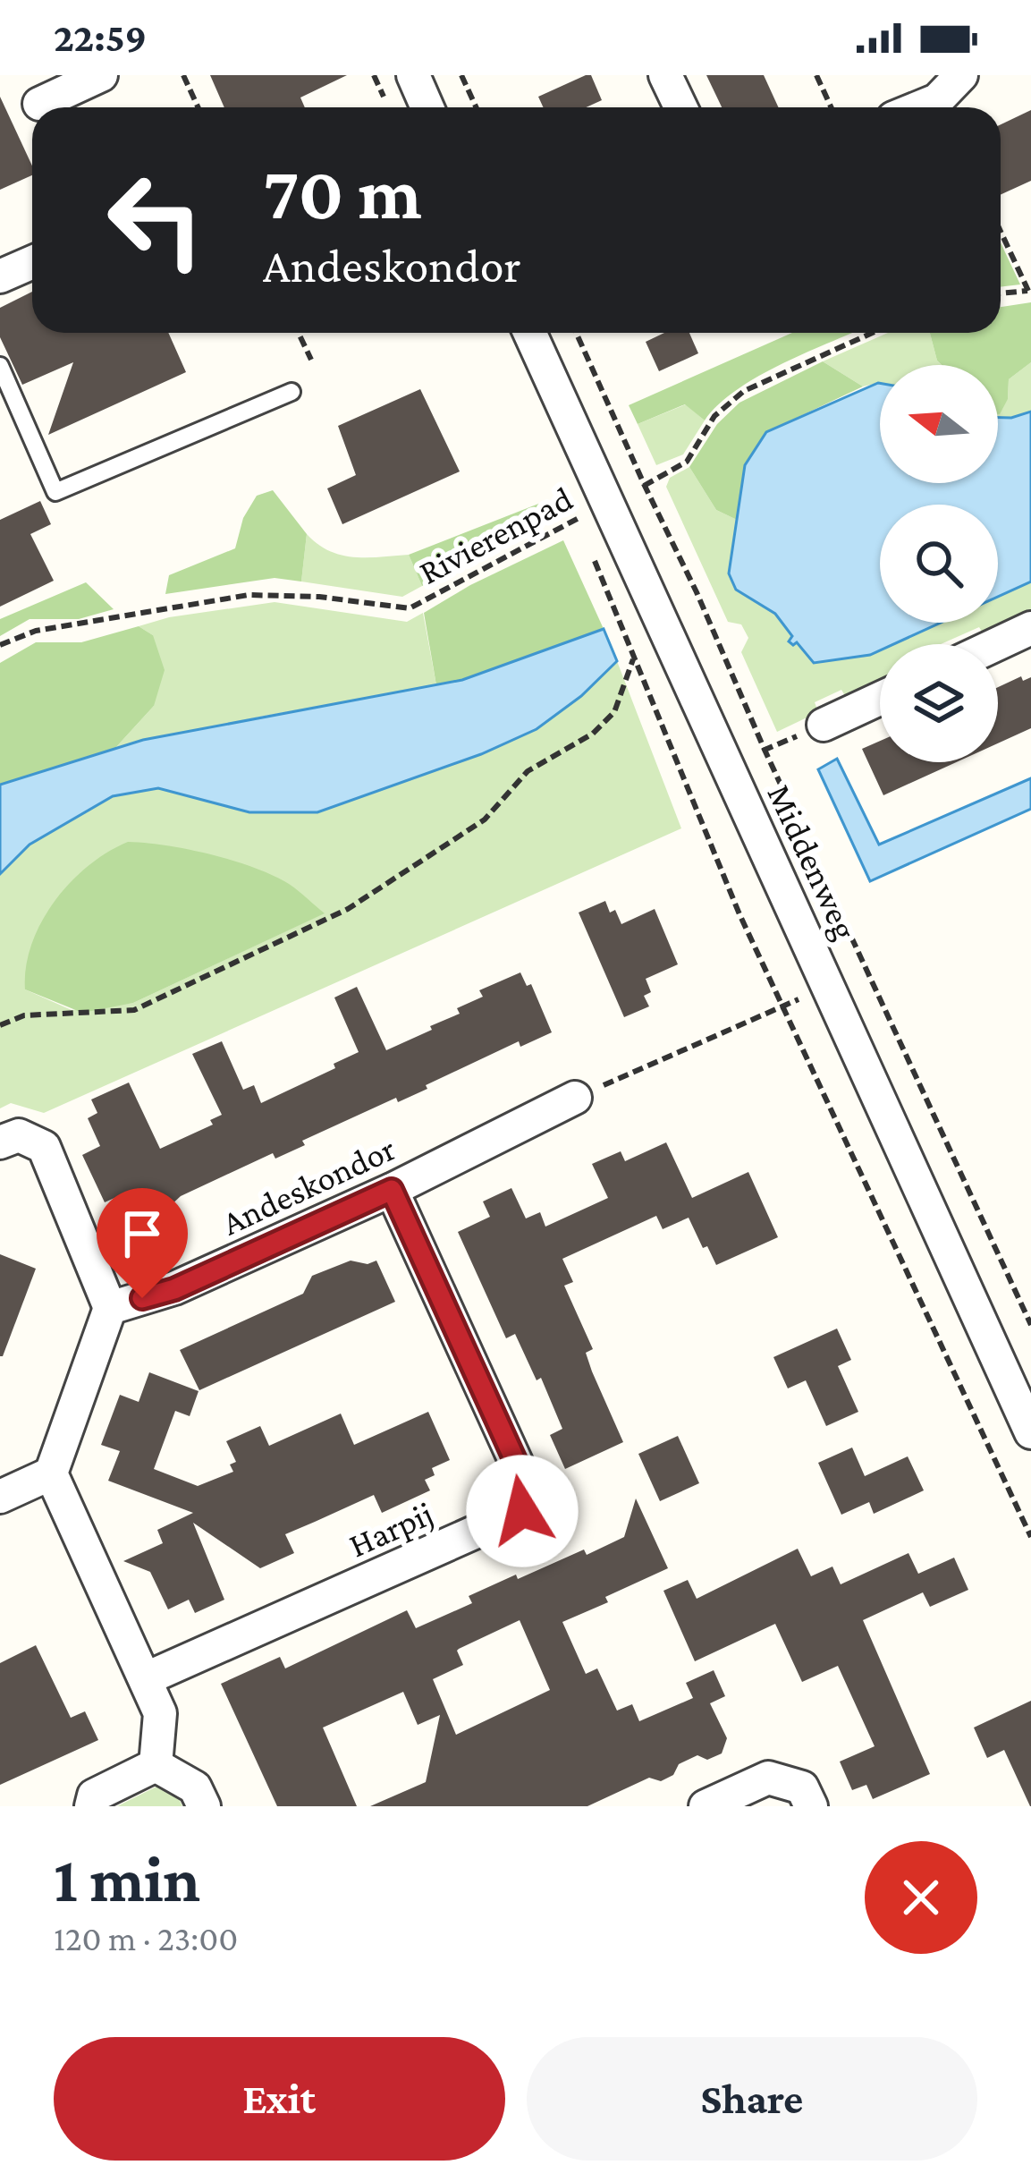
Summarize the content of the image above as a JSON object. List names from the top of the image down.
{
  "streets": {
    "street": ["Middenweg", "Andeskondor", "Harpij"],
    "path": ["Rivierenpad"]
  },
  "crossings": [
    ["Rivierenpad", "Middenweg"],
    ["Andeskondor", "Harpij"]
  ],
  "north": "left",
  "page": {
    "status": "22:59",
    "turn": ["70 m", "Andeskondor"],
    "heading": ["1 min", "120 m · 23:00"],
    "buttons": ["Exit", "Share"]
  }
}
